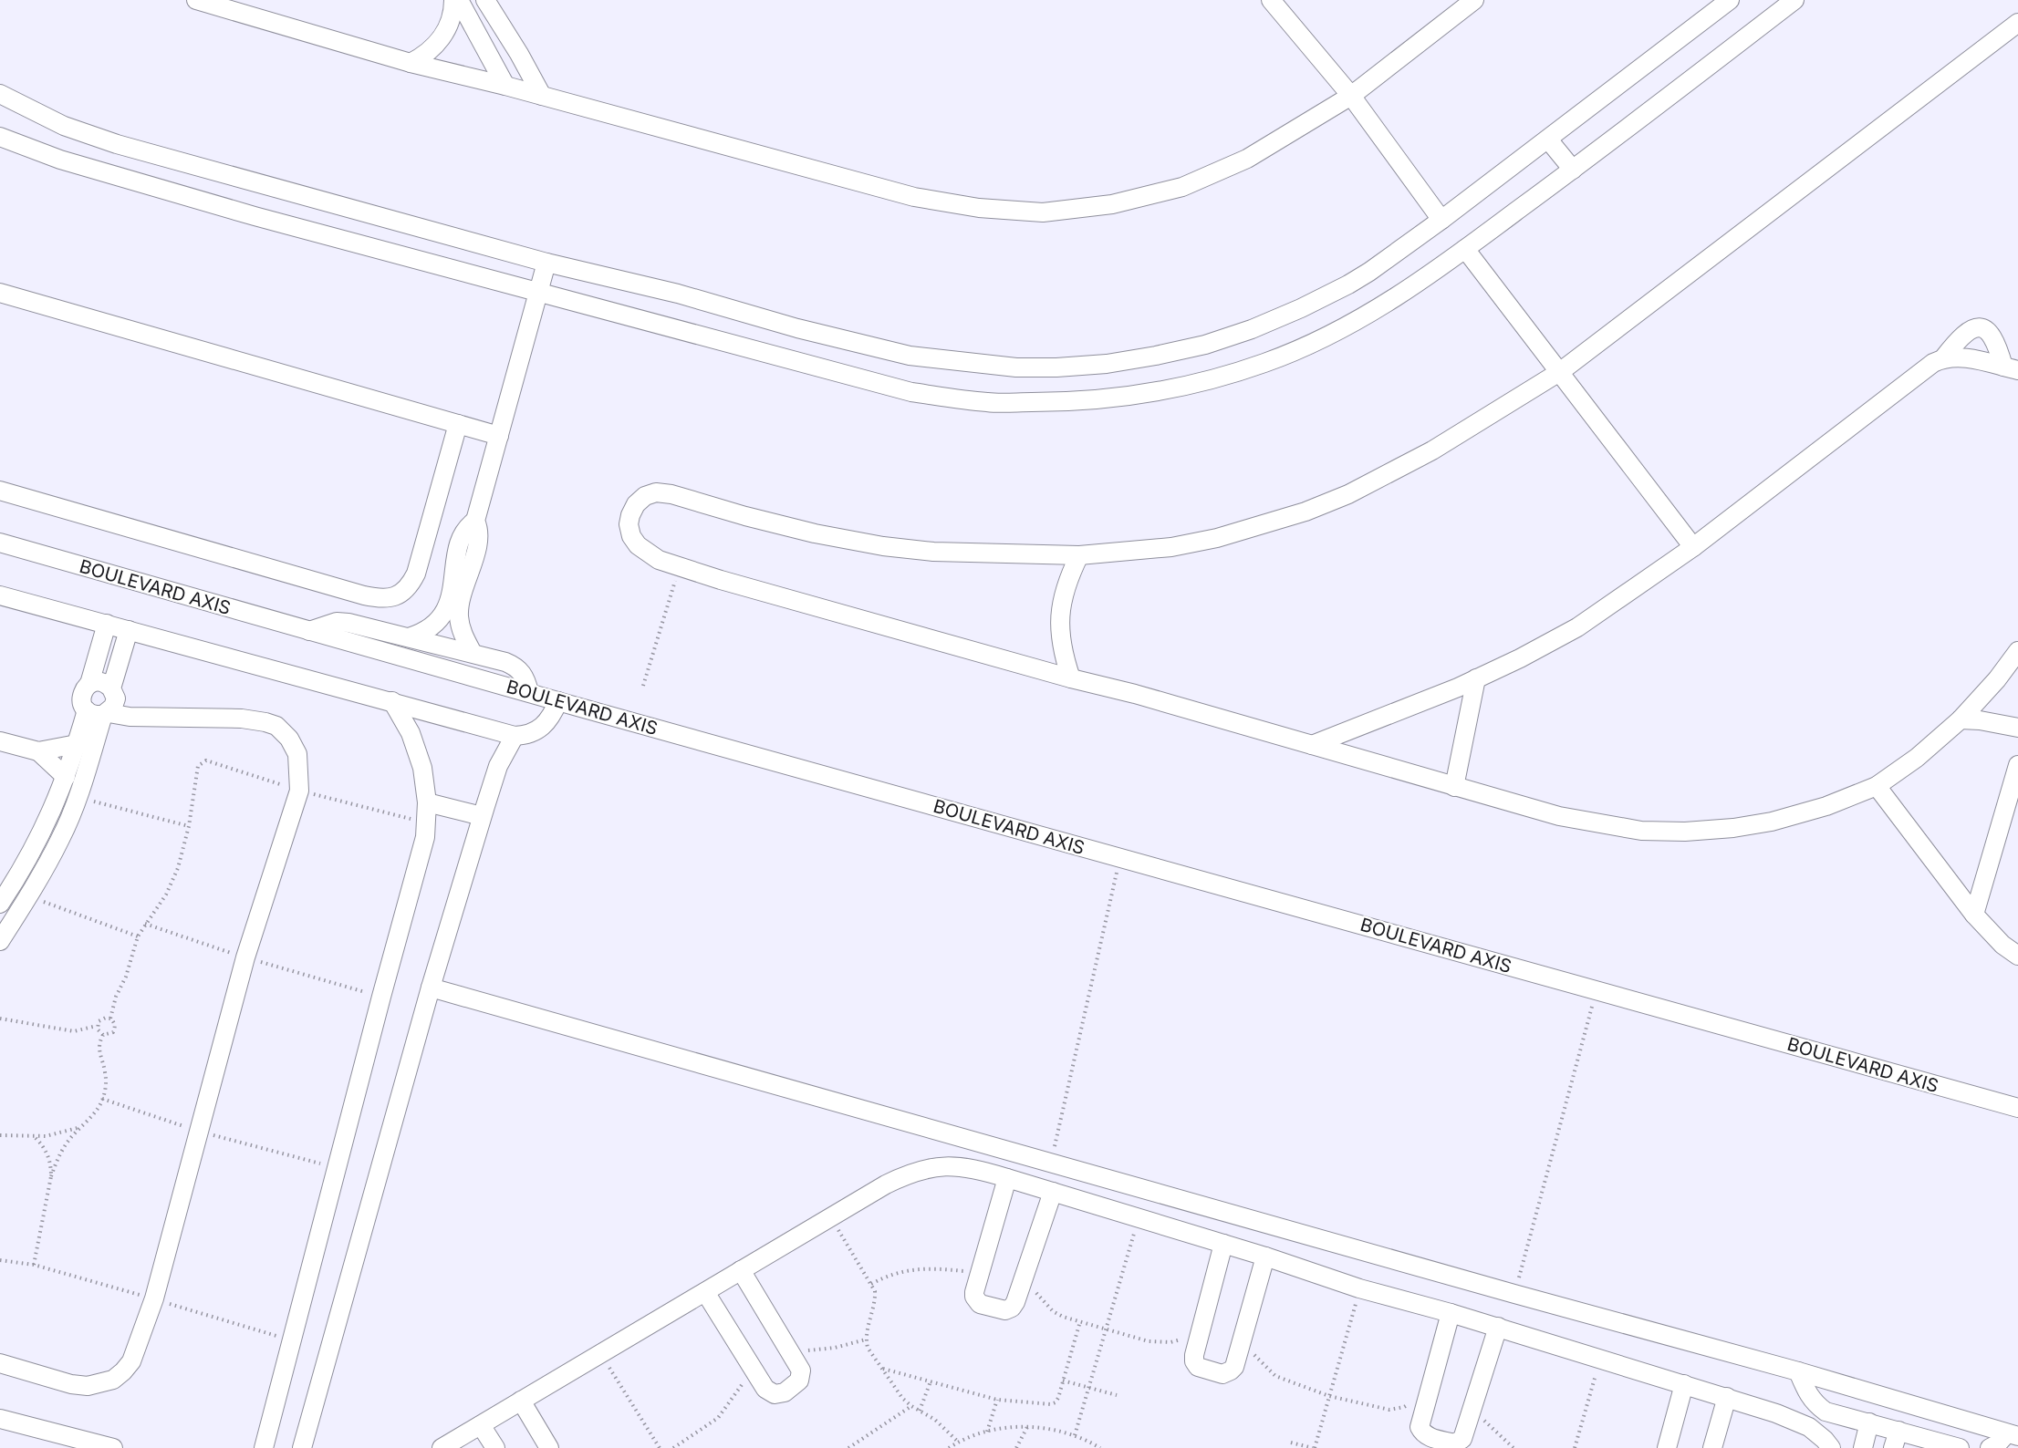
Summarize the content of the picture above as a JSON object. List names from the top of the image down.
{
  "streets": {
    "street": ["BOULEVARD AXIS"]
  }
}
